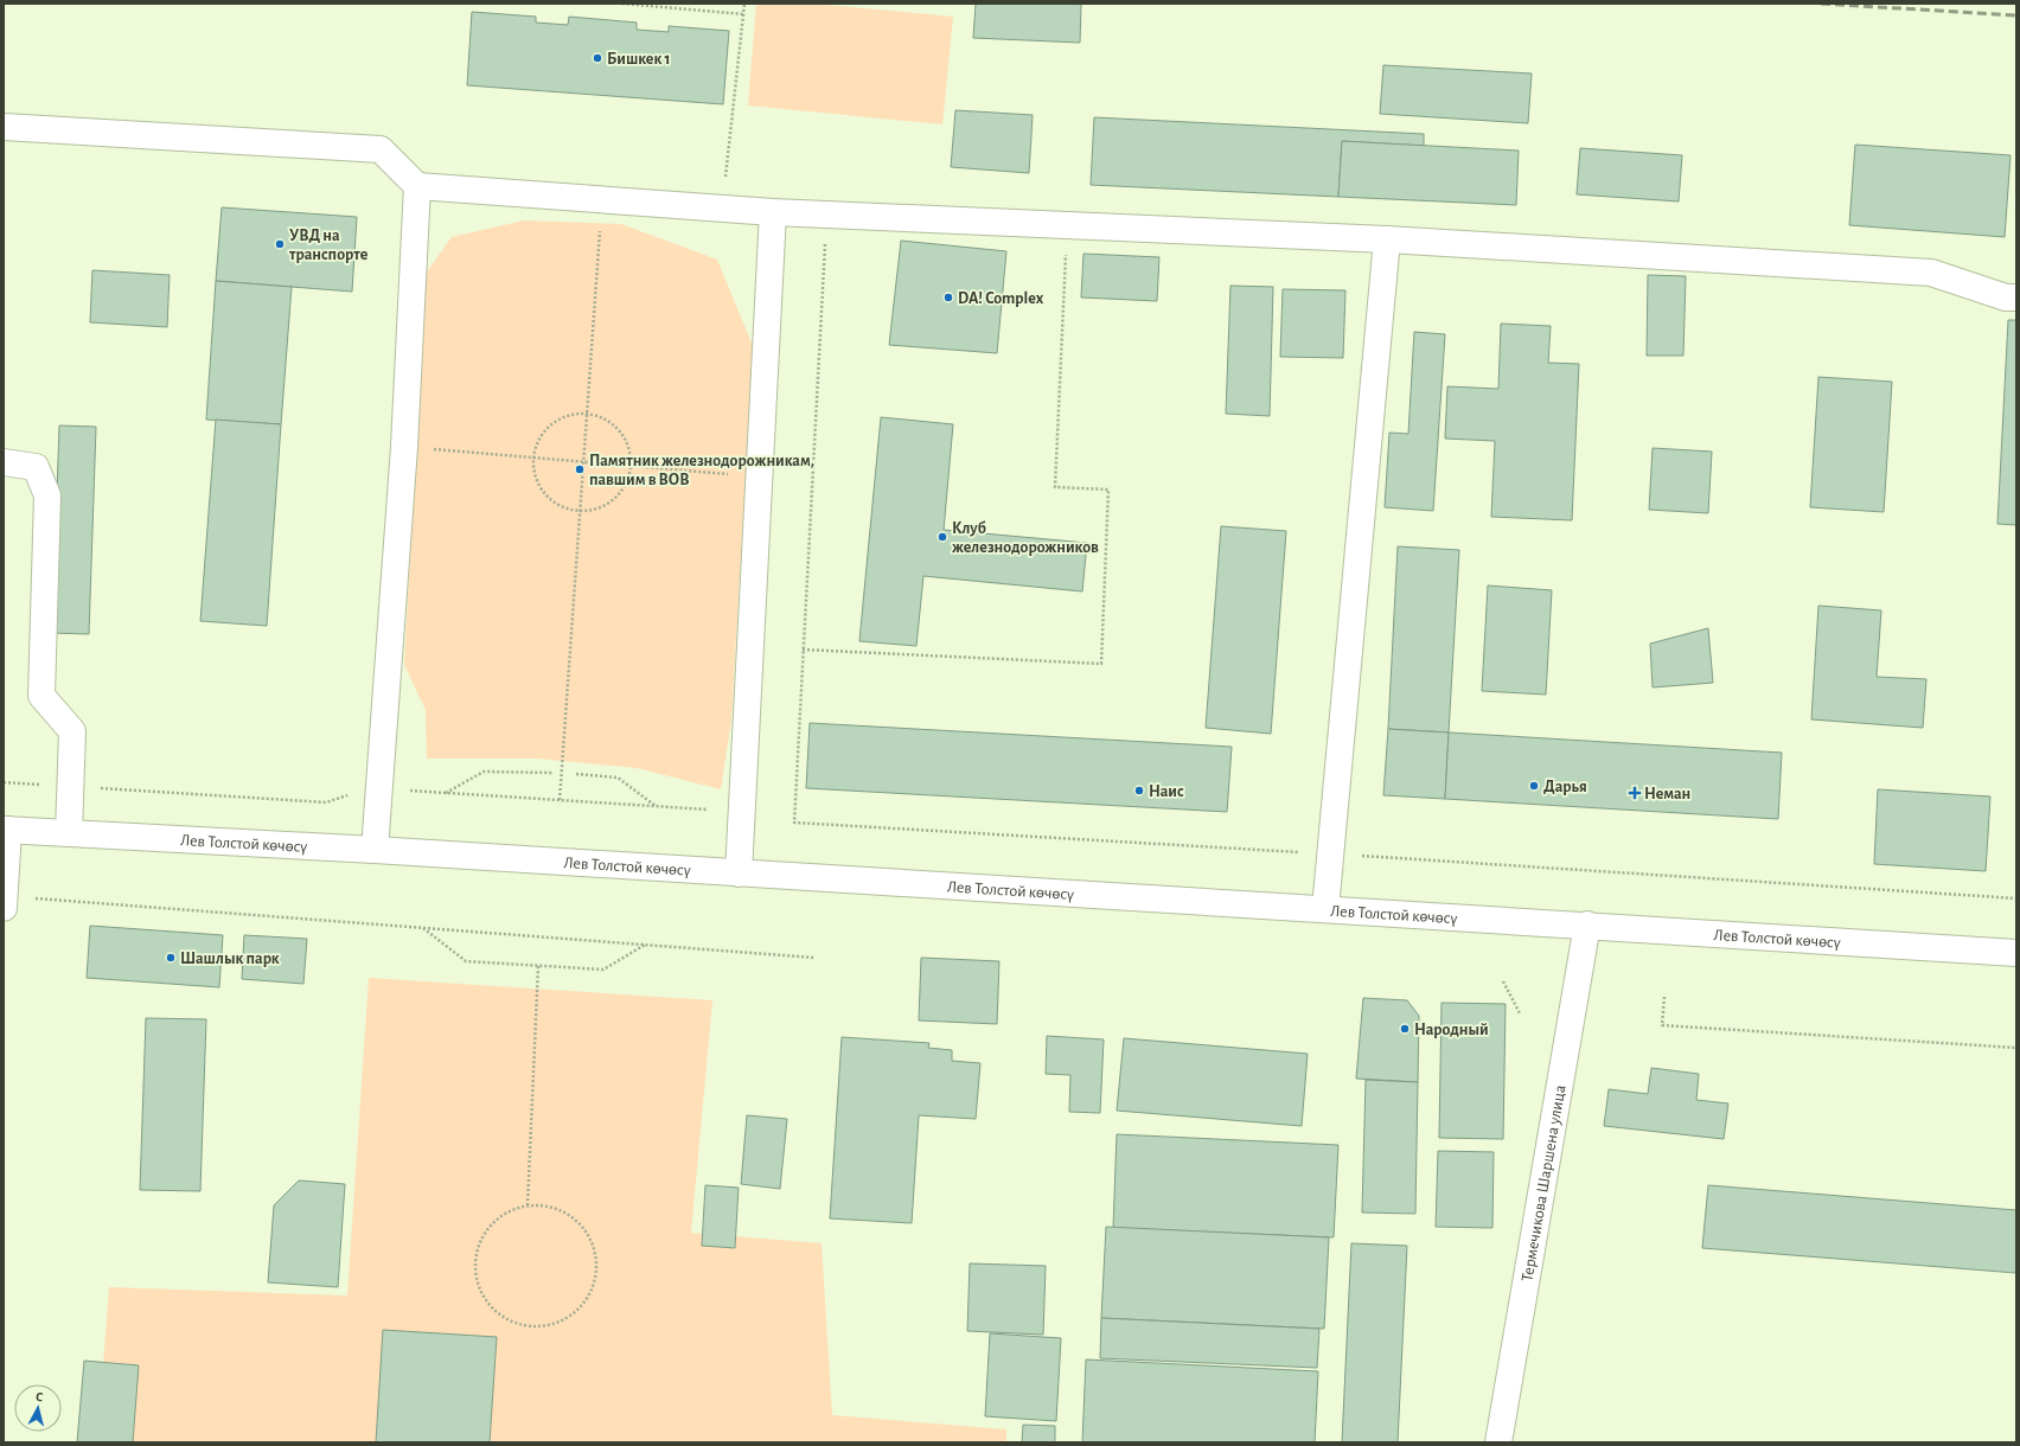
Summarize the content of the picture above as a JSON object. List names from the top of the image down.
{
  "streets": {
    "street": ["Лев Толстой көчөсү", "Термечикова Шаршена улица"]
  },
  "crossings": [
    ["Лев Толстой көчөсү", "Термечикова Шаршена улица"]
  ],
  "places": {
    "other": [
      "Бишкек 1",
      "УВД на транспорте",
      "DA! Complex",
      "Памятник железнодорожникам, павшим в ВОВ",
      "Клуб железнодорожников",
      "Дарья",
      "Наис",
      "Шашлык парк",
      "Народный"
    ],
    "health": ["Неман"]
  },
  "north": "top"
}
